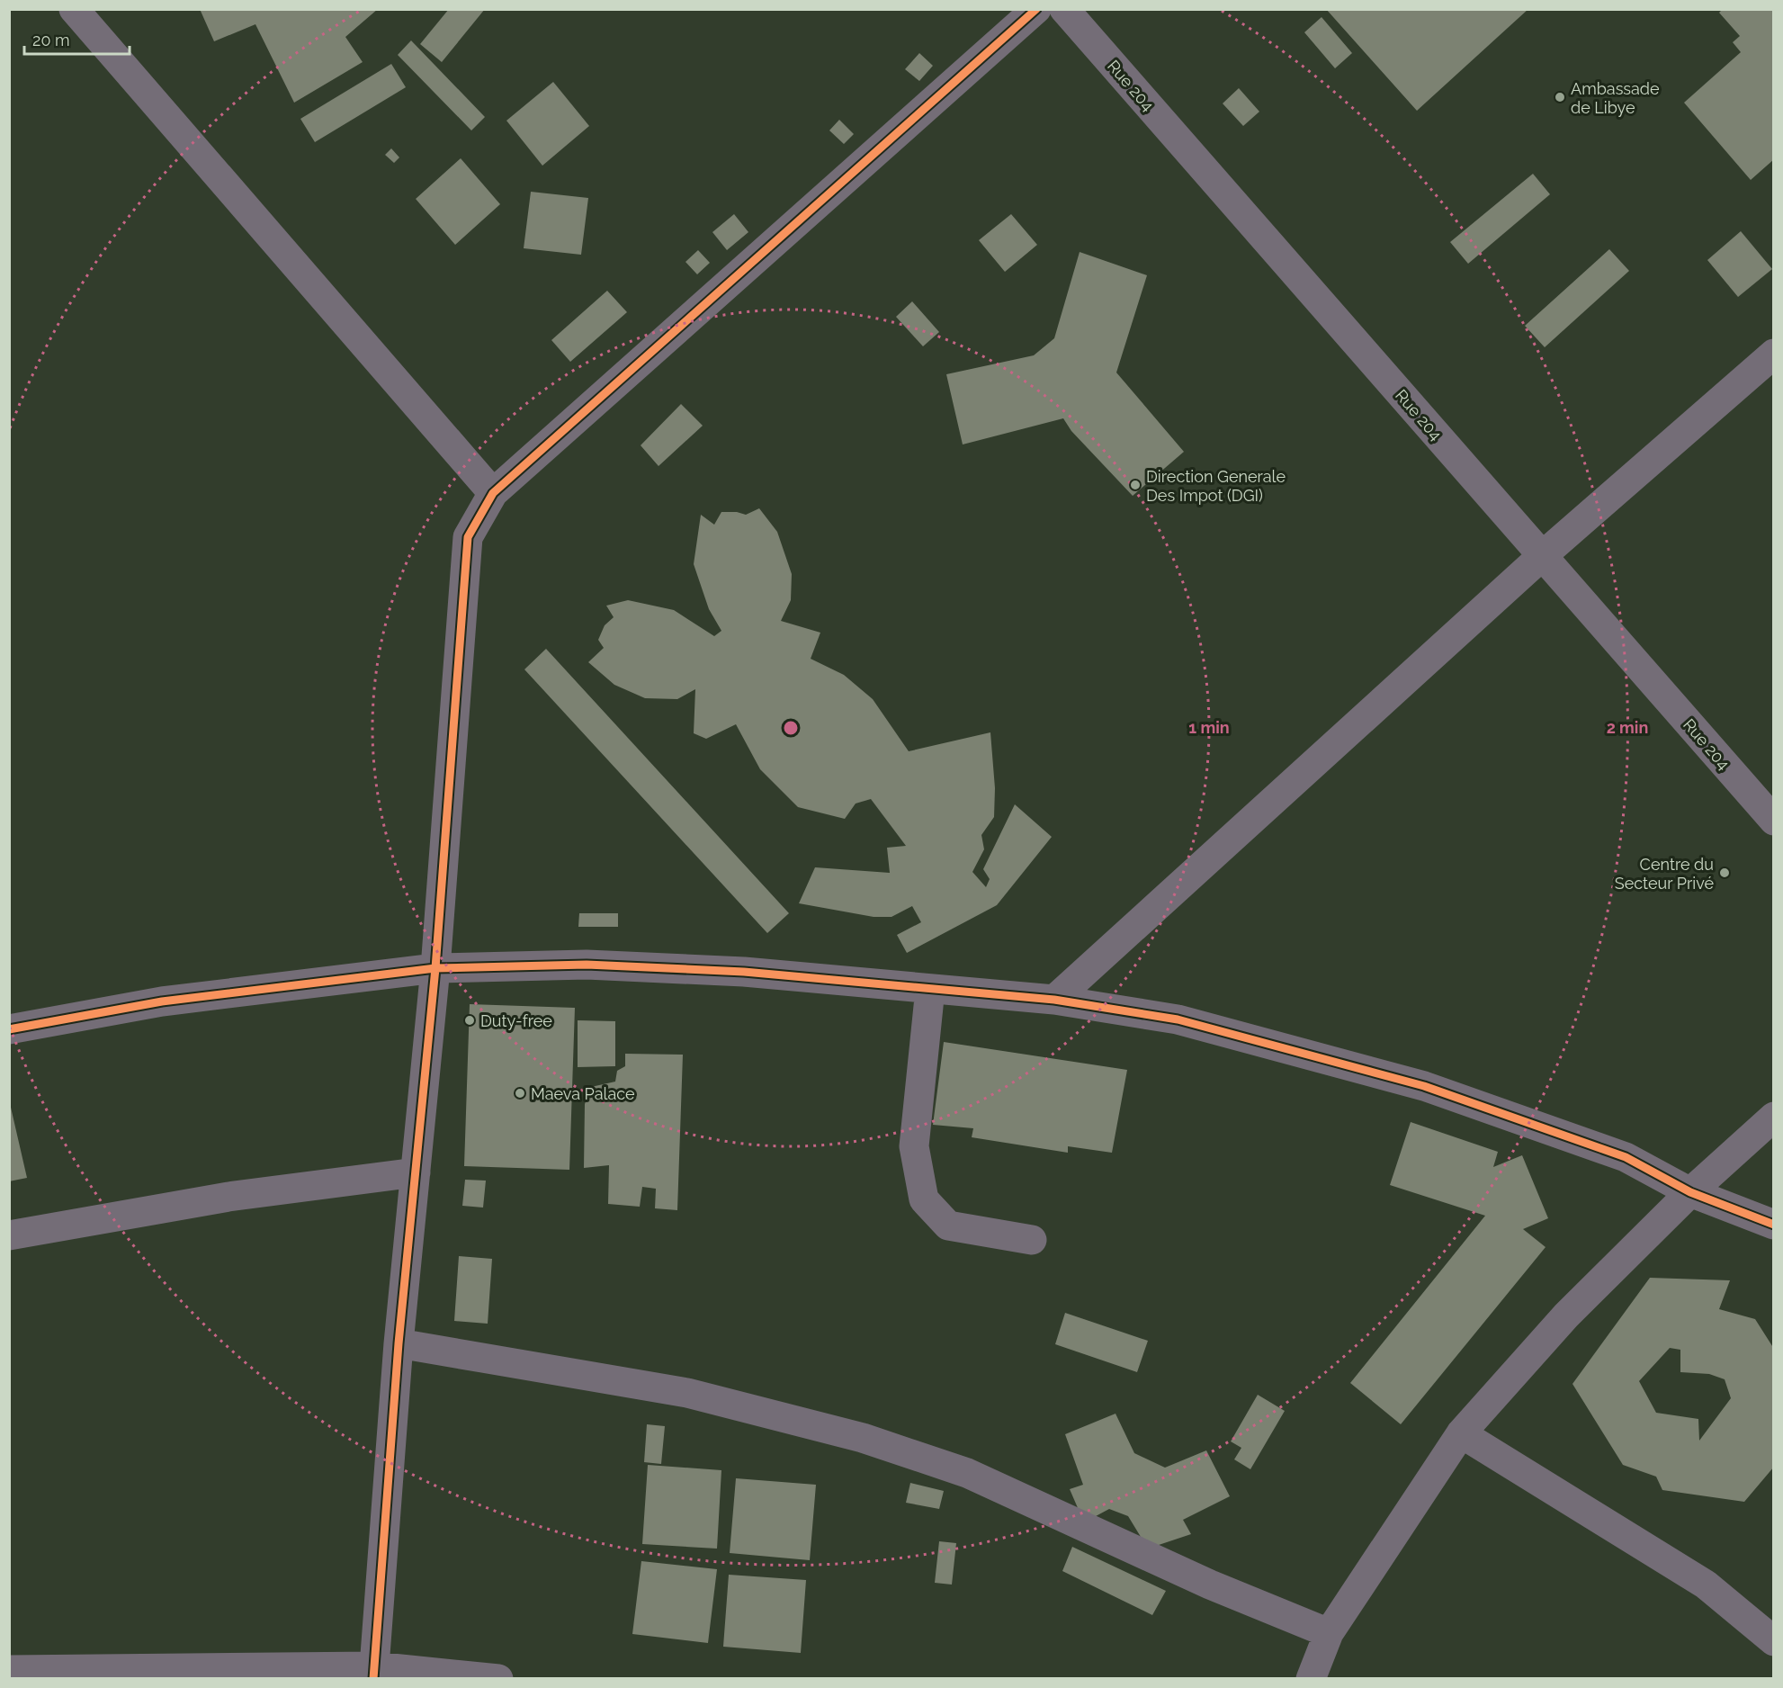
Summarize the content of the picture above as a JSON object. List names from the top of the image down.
{
  "streets": {
    "street": ["Rue 204"]
  },
  "places": [
    "Ambassade de Libye",
    "Direction Generale Des Impot (DGI)",
    "Centre du Secteur Privé",
    "Duty-free",
    "Maeva Palace"
  ],
  "scale_bar": "20 m",
  "rings": ["1 min", "2 min"]
}
